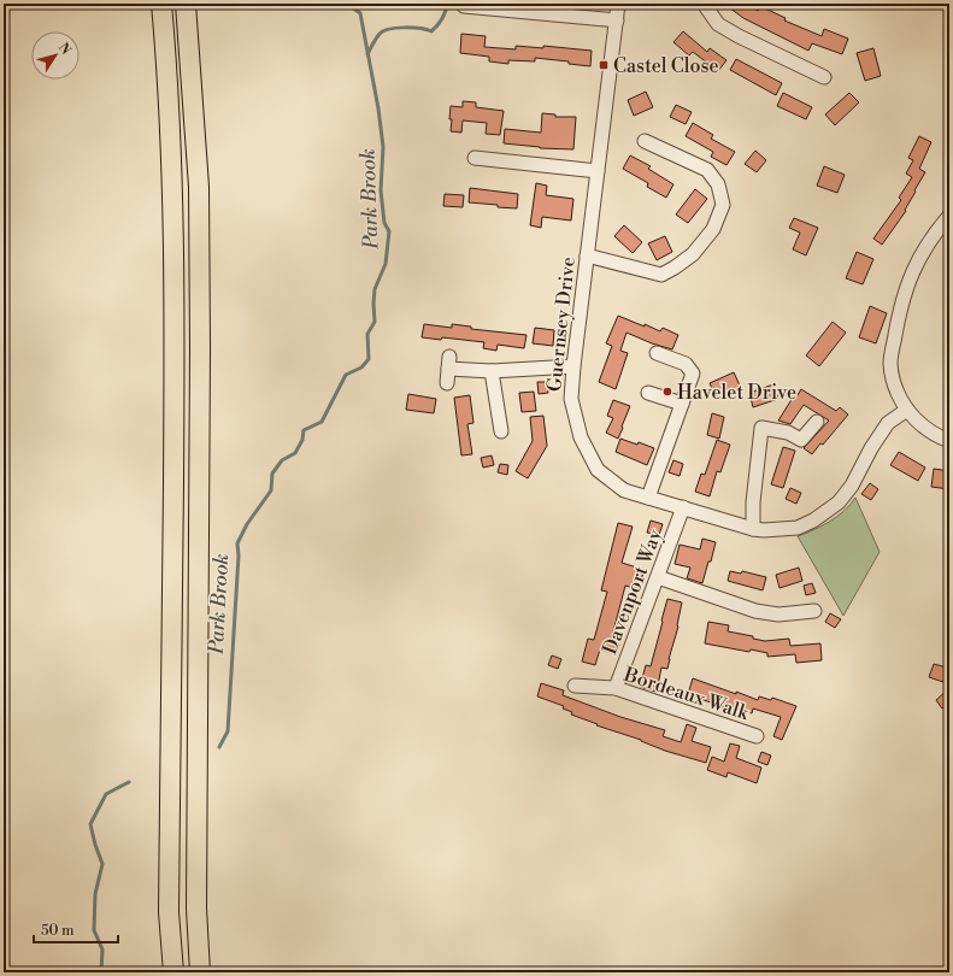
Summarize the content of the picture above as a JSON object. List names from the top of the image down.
{
  "streets": {
    "street": ["Guernsey Drive", "Davenport Way", "Bordeaux Walk"]
  },
  "crossings": [
    ["Guernsey Drive", "Davenport Way"],
    ["Davenport Way", "Bordeaux Walk"]
  ],
  "water": ["Park Brook"],
  "places": {
    "transit": ["Castel Close"],
    "other": ["Havelet Drive"]
  },
  "scale_bar": "50 m",
  "north": "top right"
}
